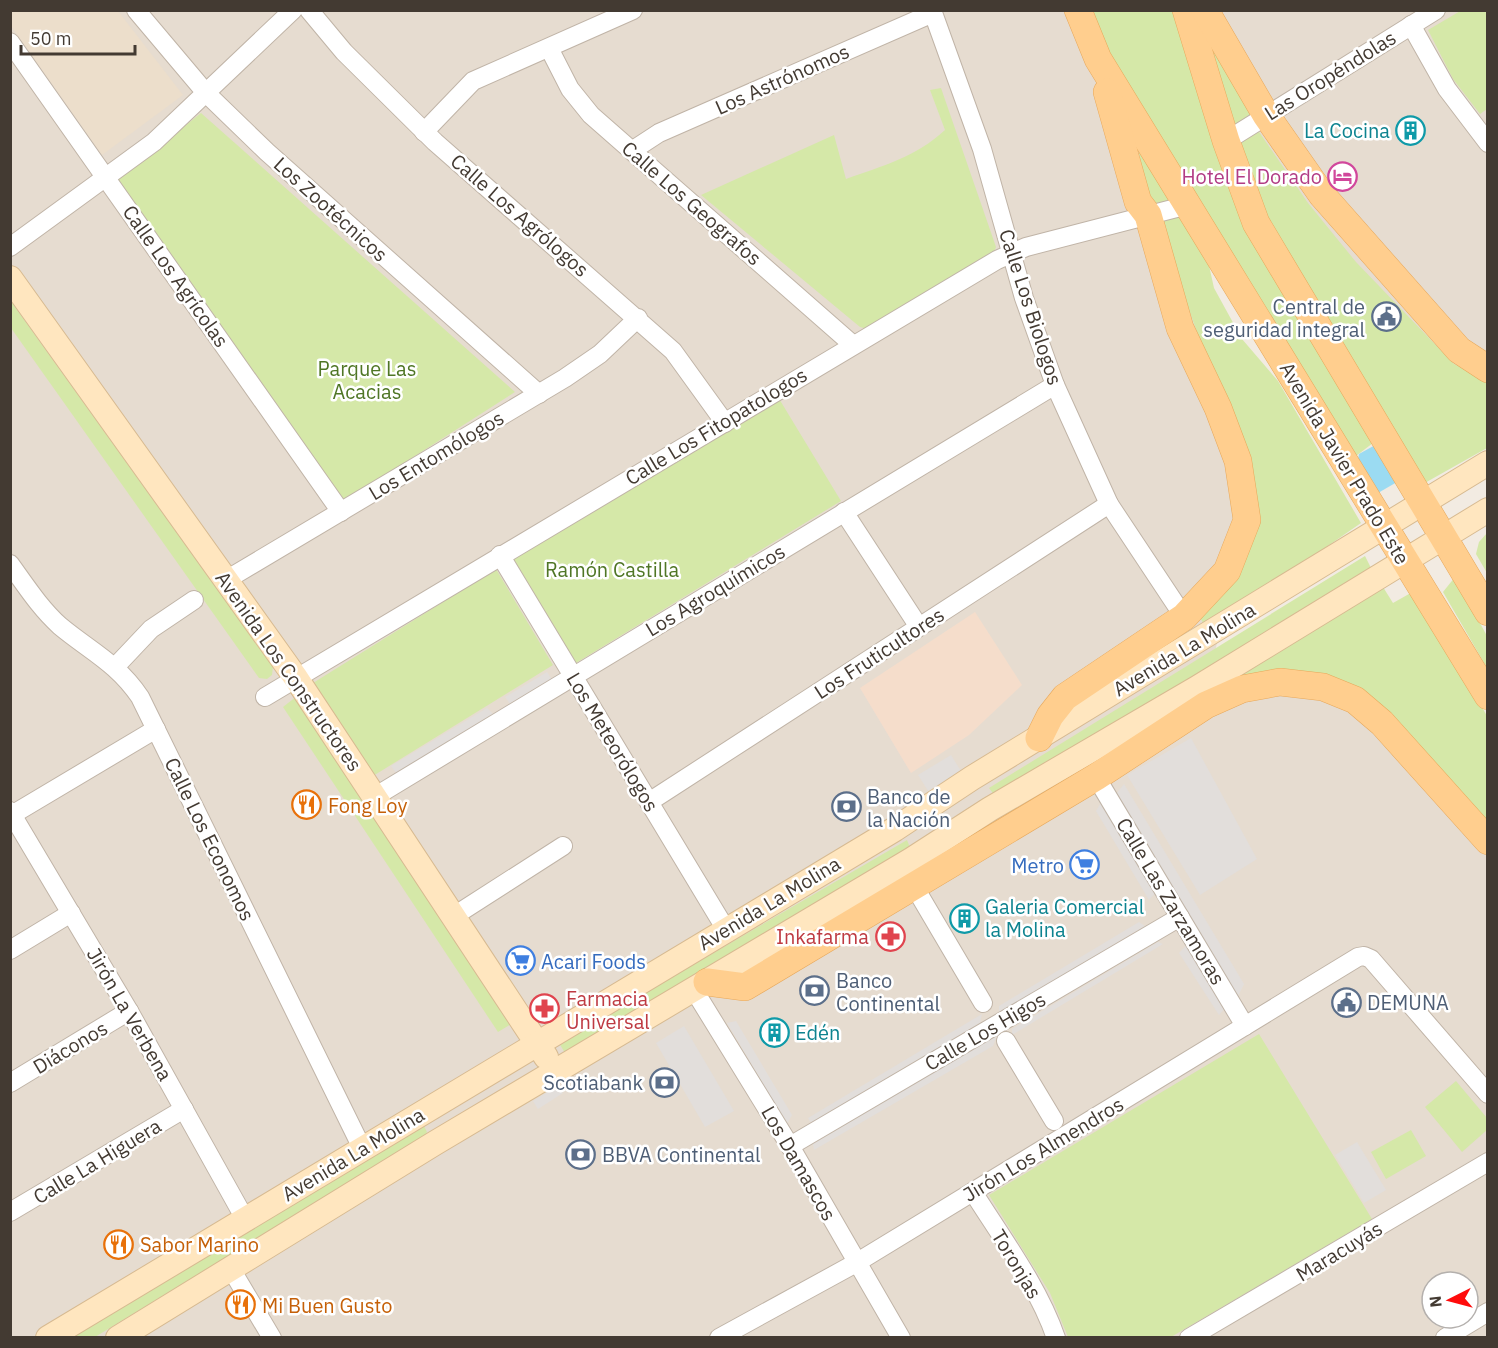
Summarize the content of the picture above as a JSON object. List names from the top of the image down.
{
  "streets": {
    "main road": ["Avenida Javier Prado Este", "Avenida La Molina", "Avenida Los Constructores"],
    "street": [
      "Las Oropéndolas",
      "Los Astrónomos",
      "Calle Los Geografos",
      "Los Zootécnicos",
      "Calle Los Agrólogos",
      "Calle Los Agrícolas",
      "Calle Los Biologos",
      "Calle Los Fitopatologos",
      "Los Entomólogos",
      "Los Agroquímicos",
      "Los Fruticultores",
      "Los Meteorólogos",
      "Calle Los Economos",
      "Calle Las Zarzamoras",
      "Jirón La Verbena",
      "Calle Los Higos",
      "Diáconos",
      "Jirón Los Almendros",
      "Calle La Higuera",
      "Los Damascos",
      "Maracuyás",
      "Toronjas"
    ]
  },
  "crossings": [
    ["Los Astrónomos", "Calle Los Geografos"],
    ["Los Astrónomos", "Calle Los Biologos"],
    ["Calle Los Geografos", "Calle Los Fitopatologos"],
    ["Los Zootécnicos", "Los Entomólogos"],
    ["Calle Los Agrólogos", "Calle Los Fitopatologos"],
    ["Calle Los Agrólogos", "Los Entomólogos"],
    ["Calle Los Agrícolas", "Los Entomólogos"],
    ["Calle Los Biologos", "Calle Los Fitopatologos"],
    ["Calle Los Biologos", "Los Agroquímicos"],
    ["Calle Los Biologos", "Los Fruticultores"],
    ["Calle Los Fitopatologos", "Avenida Javier Prado Este"],
    ["Calle Los Fitopatologos", "Avenida Los Constructores"],
    ["Calle Los Fitopatologos", "Los Meteorólogos"],
    ["Los Entomólogos", "Avenida Los Constructores"],
    ["Avenida Javier Prado Este", "Avenida La Molina"],
    ["Los Agroquímicos", "Avenida Los Constructores"],
    ["Los Agroquímicos", "Los Meteorólogos"],
    ["Avenida La Molina", "Avenida Los Constructores"],
    ["Avenida La Molina", "Los Meteorólogos"],
    ["Avenida La Molina", "Calle Los Economos"],
    ["Avenida La Molina", "Jirón La Verbena"],
    ["Avenida La Molina", "Los Damascos"],
    ["Los Fruticultores", "Los Meteorólogos"],
    ["Calle Las Zarzamoras", "Calle Los Higos"],
    ["Calle Las Zarzamoras", "Jirón Los Almendros"],
    ["Jirón La Verbena", "Diáconos"],
    ["Jirón La Verbena", "Calle La Higuera"],
    ["Calle Los Higos", "Los Damascos"],
    ["Jirón Los Almendros", "Los Damascos"],
    ["Jirón Los Almendros", "Toronjas"]
  ],
  "parks": ["Parque Las Acacias", "Ramón Castilla"],
  "places": {
    "building": ["La Cocina", "Galeria Comercial la Molina", "Edén"],
    "hotel": ["Hotel El Dorado"],
    "public building": ["Central de seguridad integral", "DEMUNA"],
    "restaurant": ["Fong Loy", "Sabor Marino", "Mi Buen Gusto"],
    "bank": [
      "Banco de la Nación",
      "Banco Continental",
      "Scotiabank",
      "BBVA Continental"
    ],
    "supermarket": ["Metro", "Acari Foods"],
    "pharmacy": ["Inkafarma", "Farmacia Universal"]
  },
  "scale_bar": "50 m",
  "north": "left"
}
